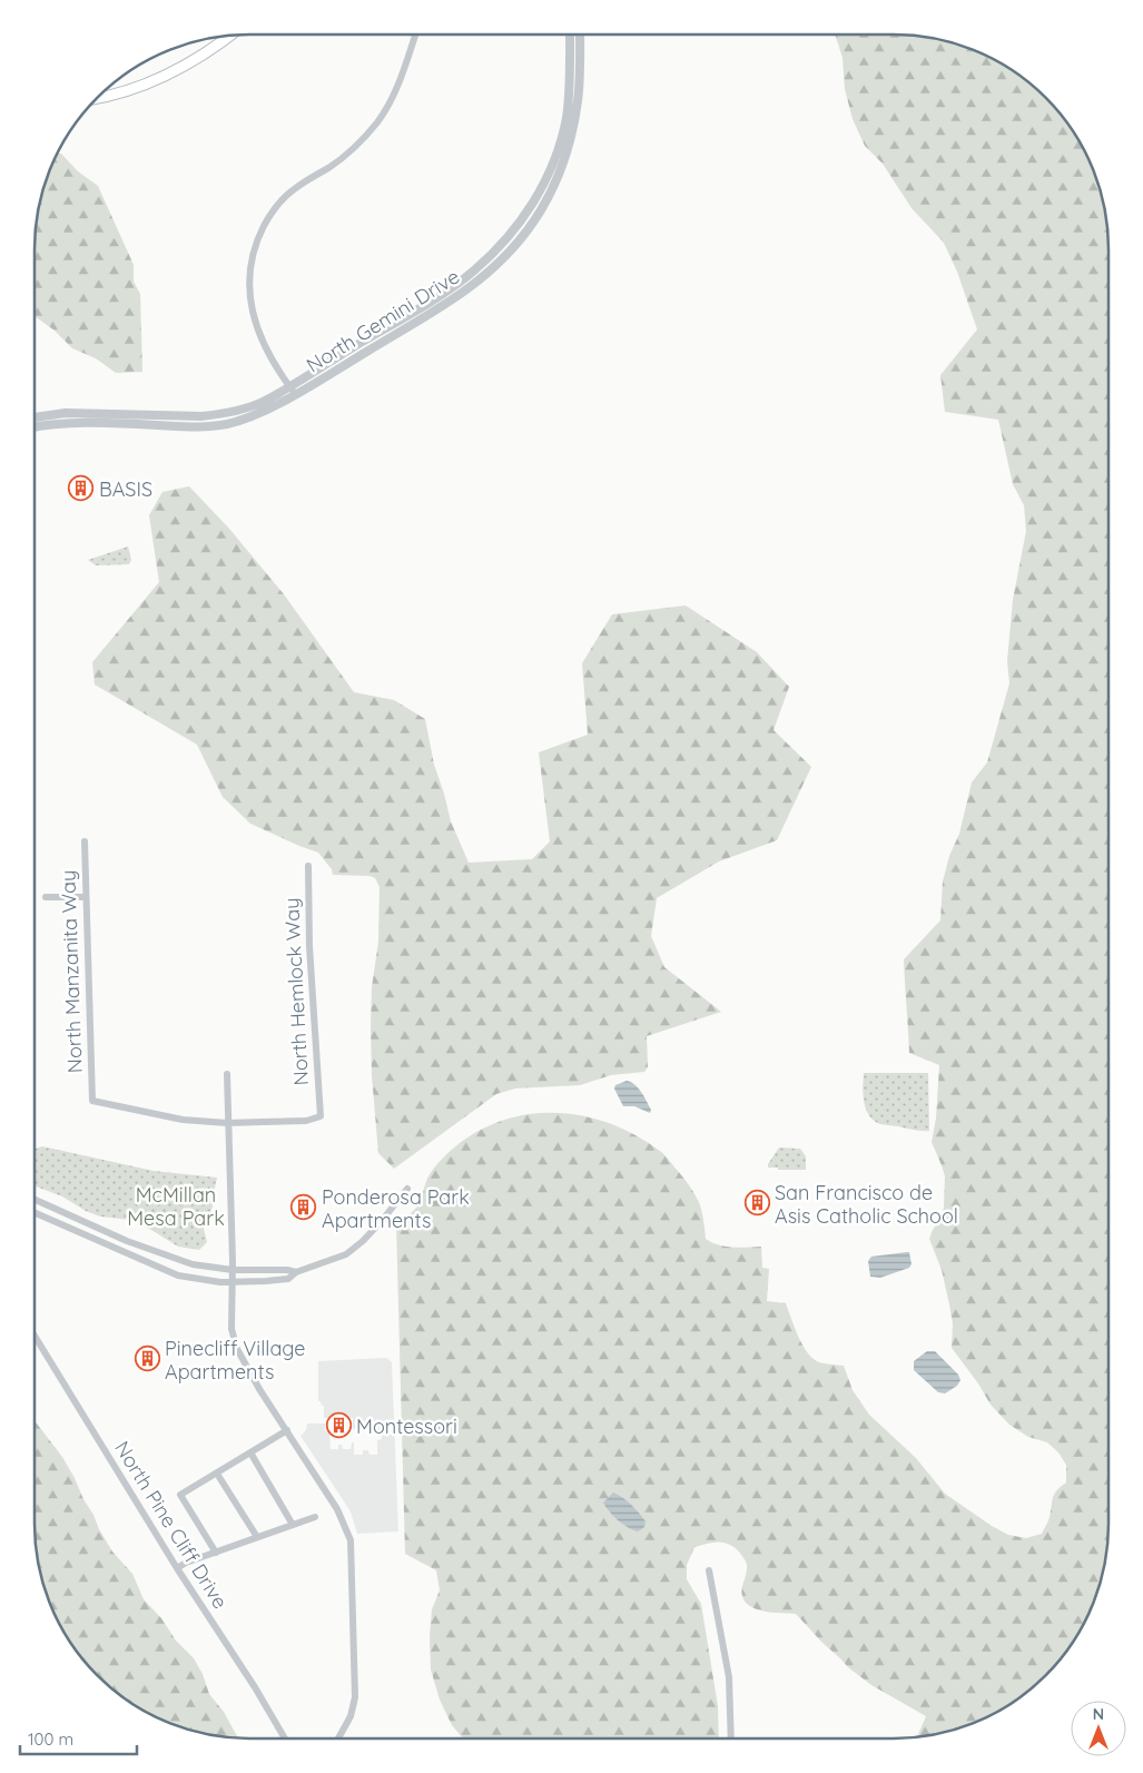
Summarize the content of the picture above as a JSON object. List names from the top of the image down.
{
  "streets": {
    "street": [
      "North Gemini Drive",
      "North Manzanita Way",
      "North Hemlock Way",
      "North Pine Cliff Drive"
    ]
  },
  "crossings": [
    ["North Manzanita Way", "North Hemlock Way"]
  ],
  "parks": ["McMillan Mesa Park"],
  "places": {
    "building": [
      "BASIS",
      "San Francisco de Asis Catholic School",
      "Ponderosa Park Apartments",
      "Pinecliff Village Apartments",
      "Montessori"
    ]
  },
  "scale_bar": "100 m",
  "north": "top"
}
